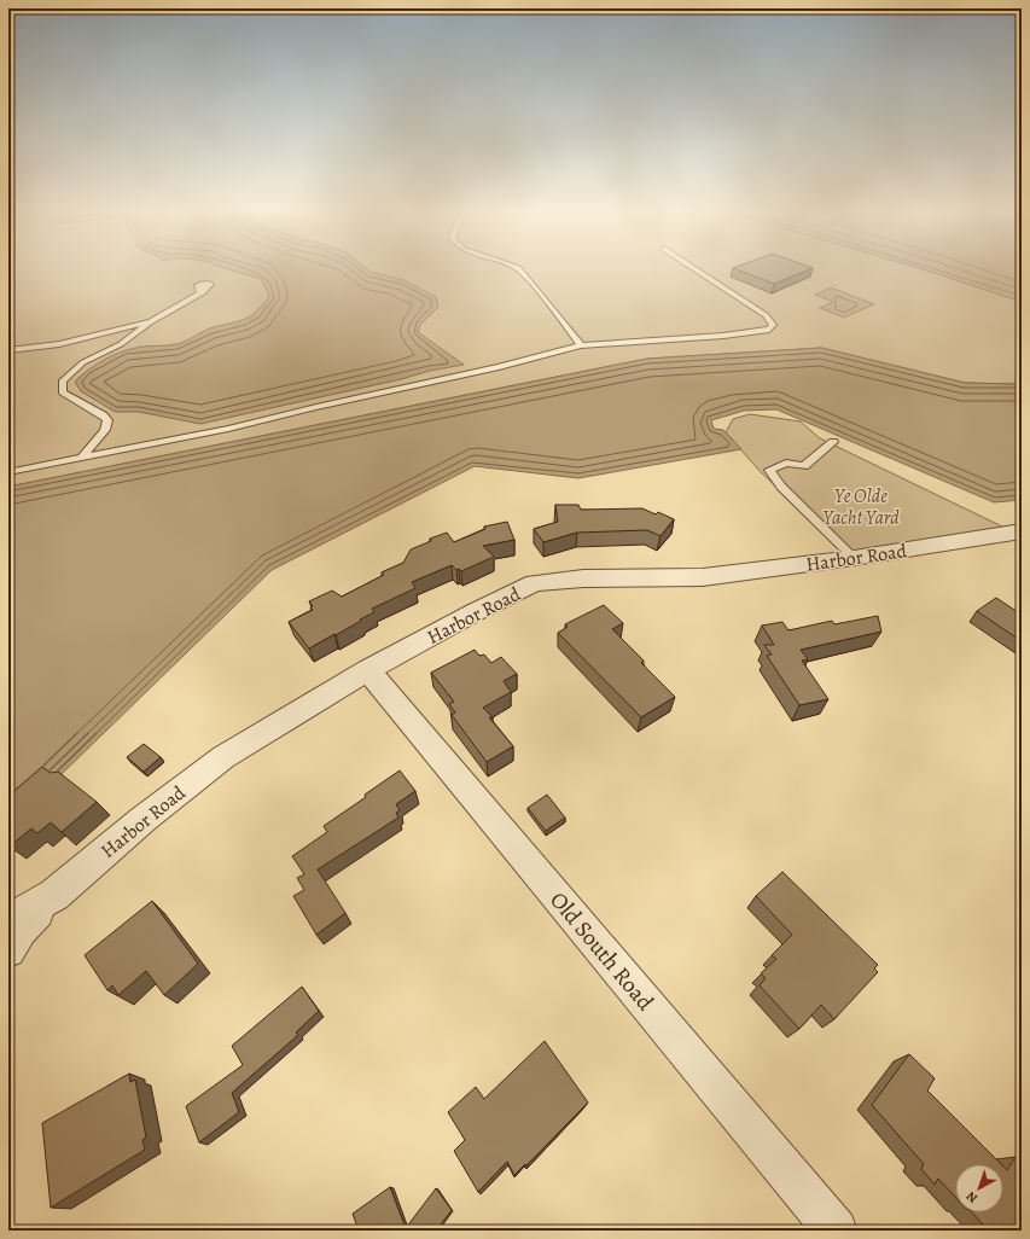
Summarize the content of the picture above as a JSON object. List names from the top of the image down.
{
  "streets": {
    "street": ["Harbor Road", "Old South Road"]
  },
  "crossings": [
    ["Harbor Road", "Old South Road"]
  ],
  "parks": ["Ye Olde Yacht Yard"],
  "north": "bottom left"
}
